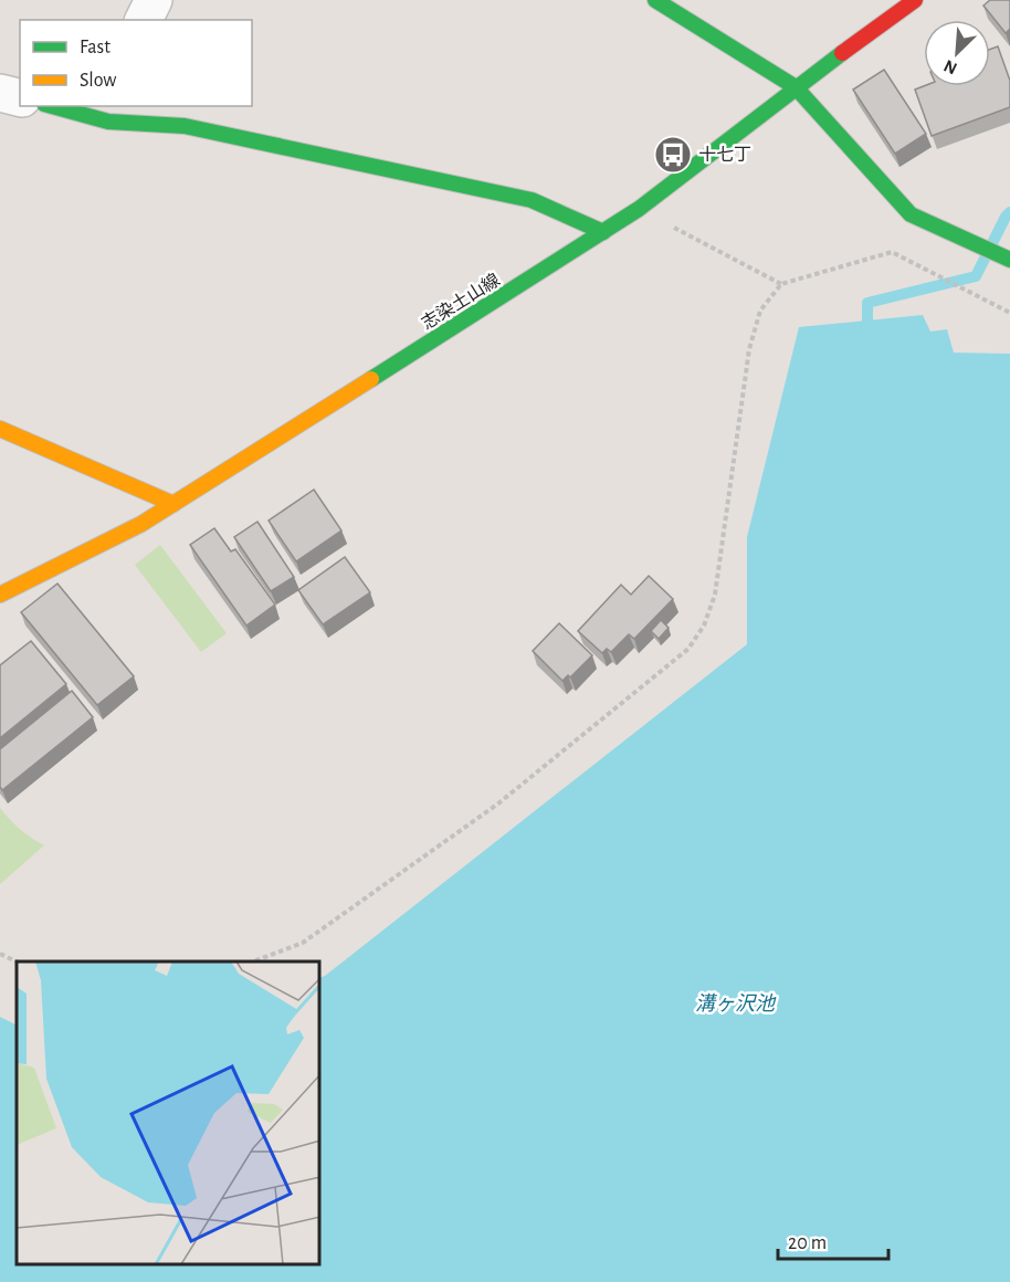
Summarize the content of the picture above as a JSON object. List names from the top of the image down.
{
  "streets": {
    "street": ["志染土山線"]
  },
  "water": ["溝ヶ沢池"],
  "places": {
    "bus stop": ["十七丁"]
  },
  "legend": ["Fast", "Slow"],
  "scale_bar": "20 m",
  "north": "bottom left"
}
